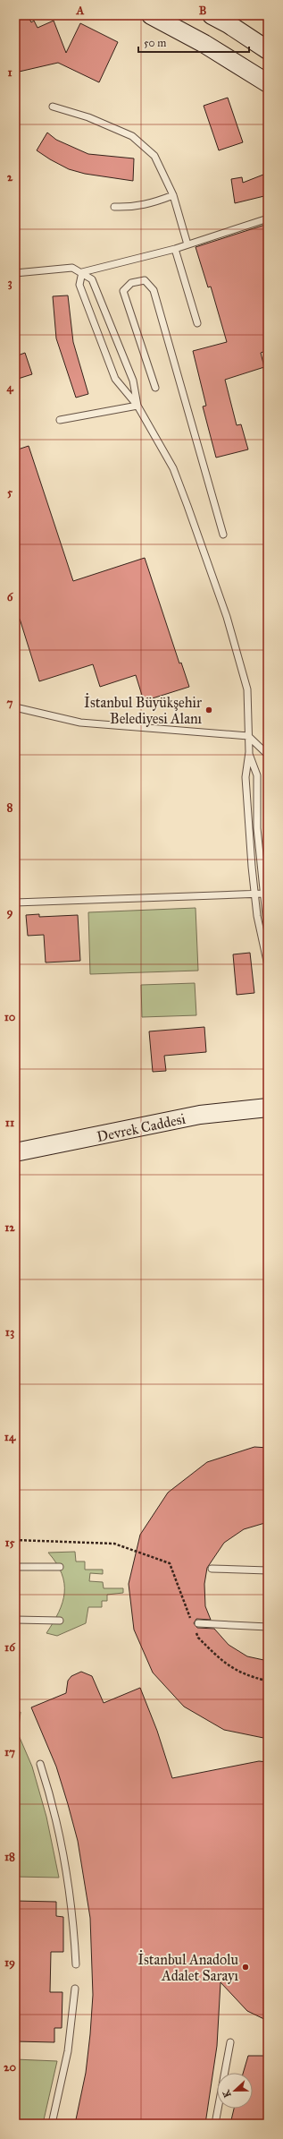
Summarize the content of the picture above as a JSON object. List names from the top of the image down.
{
  "streets": {
    "street": ["Devrek Caddesi"]
  },
  "places": ["İstanbul Büyükşehir Belediyesi Alanı", "İstanbul Anadolu Adalet Sarayı"],
  "scale_bar": "50 m",
  "north": "left",
  "grid": {
    "columns": ["A", "B"],
    "rows": [
      "1",
      "2",
      "3",
      "4",
      "5",
      "6",
      "7",
      "8",
      "9",
      "10",
      "11",
      "12",
      "13",
      "14",
      "15",
      "16",
      "17",
      "18",
      "19",
      "20"
    ]
  }
}
